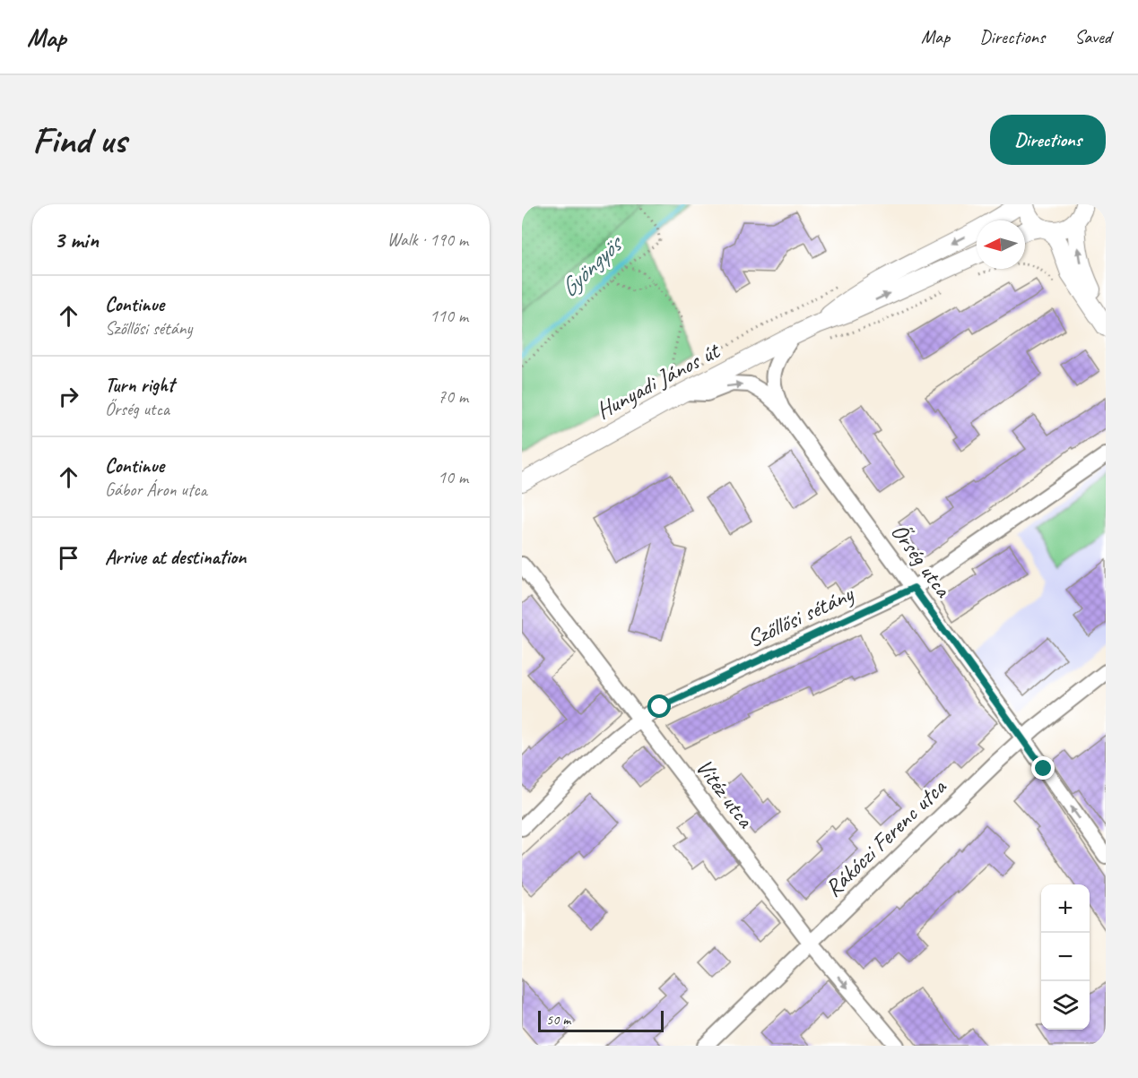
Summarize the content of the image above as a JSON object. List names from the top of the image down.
{
  "streets": {
    "street": [
      "Hunyadi János út",
      "Őrség utca",
      "Szőllősi sétány",
      "Vitéz utca",
      "Rákóczi Ferenc utca"
    ]
  },
  "crossings": [
    ["Hunyadi János út", "Őrség utca"],
    ["Őrség utca", "Szőllősi sétány"],
    ["Őrség utca", "Rákóczi Ferenc utca"],
    ["Szőllősi sétány", "Vitéz utca"],
    ["Vitéz utca", "Rákóczi Ferenc utca"]
  ],
  "water": ["Gyöngyös"],
  "scale_bar": "50 m",
  "north": "left",
  "page": {
    "header": "Map",
    "nav": ["Map", "Directions", "Saved"],
    "buttons": "Directions",
    "title": "Find us",
    "heading": ["3 min", "Walk · 190 m"],
    "list": [
      ["Continue", "Szőllősi sétány", "110 m"],
      ["Turn right", "Őrség utca", "70 m"],
      ["Continue", "Gábor Áron utca", "10 m"],
      "Arrive at destination"
    ],
    "map_buttons": ["+", "−"],
    "scale": "50 m"
  }
}
